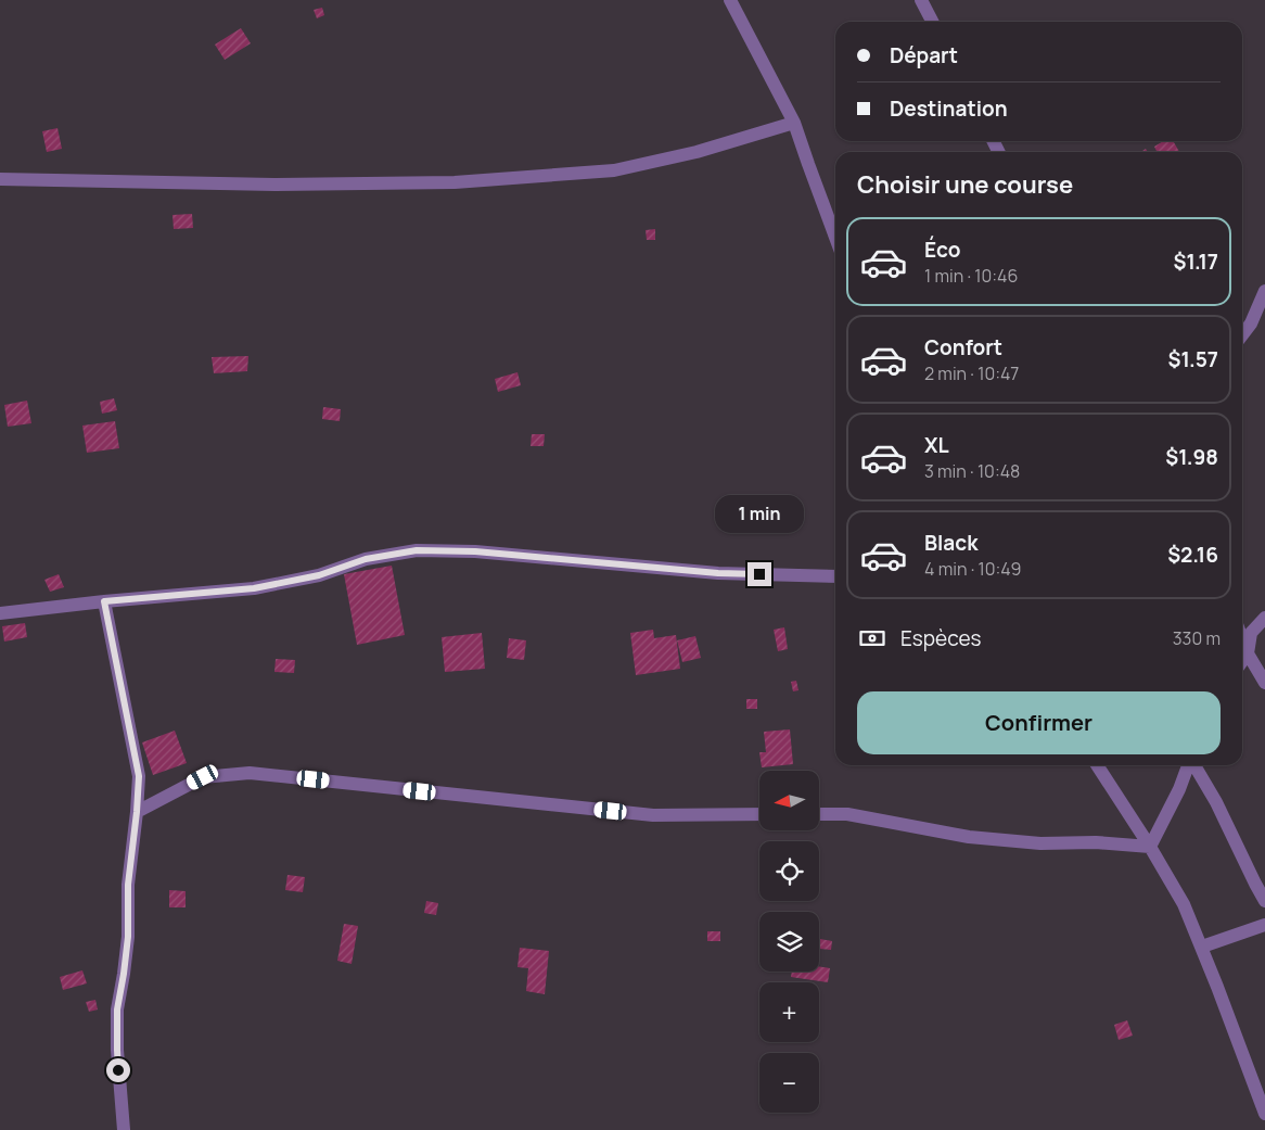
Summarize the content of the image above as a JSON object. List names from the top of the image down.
{
  "north": "left",
  "page": {
    "banner": ["Départ", "Destination"],
    "heading": "Choisir une course",
    "list": [
      {
        "name": "Éco",
        "note": "1 min · 10:46",
        "value": "$1.17"
      },
      {
        "name": "Confort",
        "note": "2 min · 10:47",
        "value": "$1.57"
      },
      {
        "name": "XL",
        "note": "3 min · 10:48",
        "value": "$1.98"
      },
      {
        "name": "Black",
        "note": "4 min · 10:49",
        "value": "$2.16"
      }
    ],
    "bubble": "1 min",
    "pay": ["Espèces", "330 m"],
    "buttons": "Confirmer",
    "map_buttons": ["+", "−"]
  }
}
